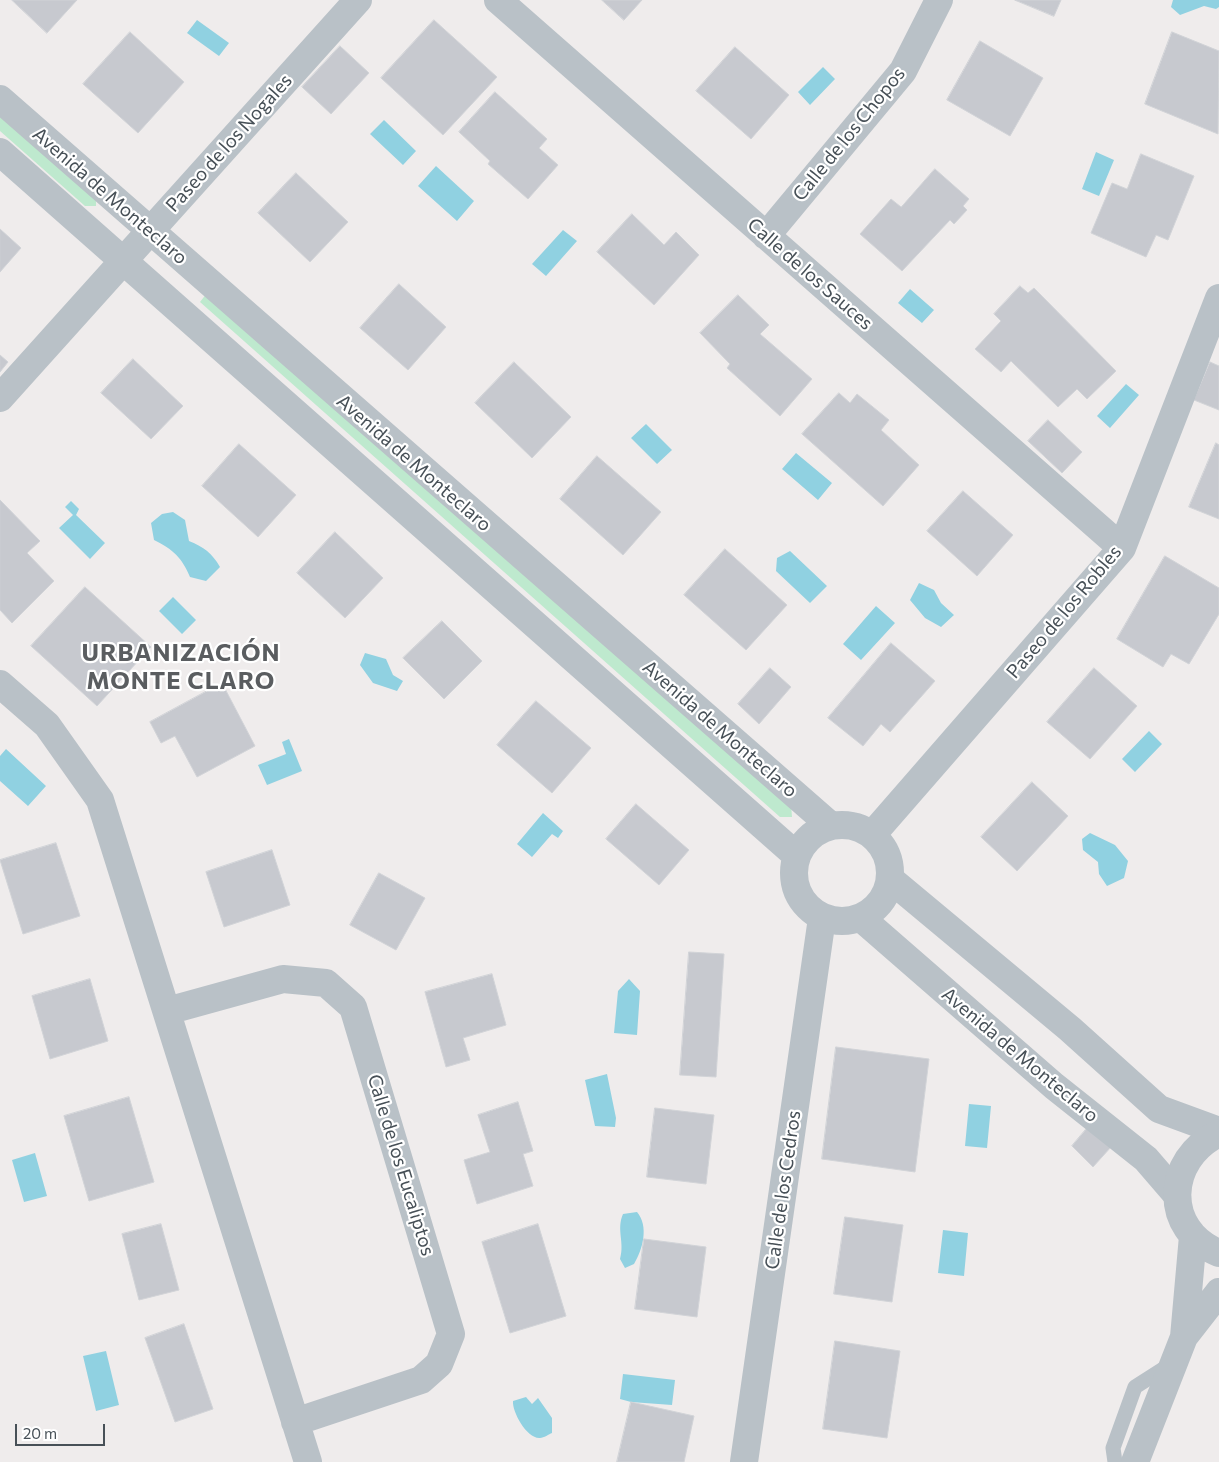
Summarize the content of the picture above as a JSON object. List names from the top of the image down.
{
  "streets": {
    "street": [
      "Calle de los Chopos",
      "Paseo de los Nogales",
      "Avenida de Monteclaro",
      "Calle de los Sauces",
      "Paseo de los Robles",
      "Calle de los Eucaliptos",
      "Calle de los Cedros"
    ]
  },
  "crossings": [
    ["Calle de los Chopos", "Calle de los Sauces"],
    ["Paseo de los Nogales", "Avenida de Monteclaro"],
    ["Avenida de Monteclaro", "Paseo de los Robles"],
    ["Avenida de Monteclaro", "Calle de los Cedros"],
    ["Calle de los Sauces", "Paseo de los Robles"],
    ["Paseo de los Robles", "Calle de los Cedros"]
  ],
  "districts": ["URBANIZACIÓN MONTE CLARO"],
  "scale_bar": "20 m"
}
